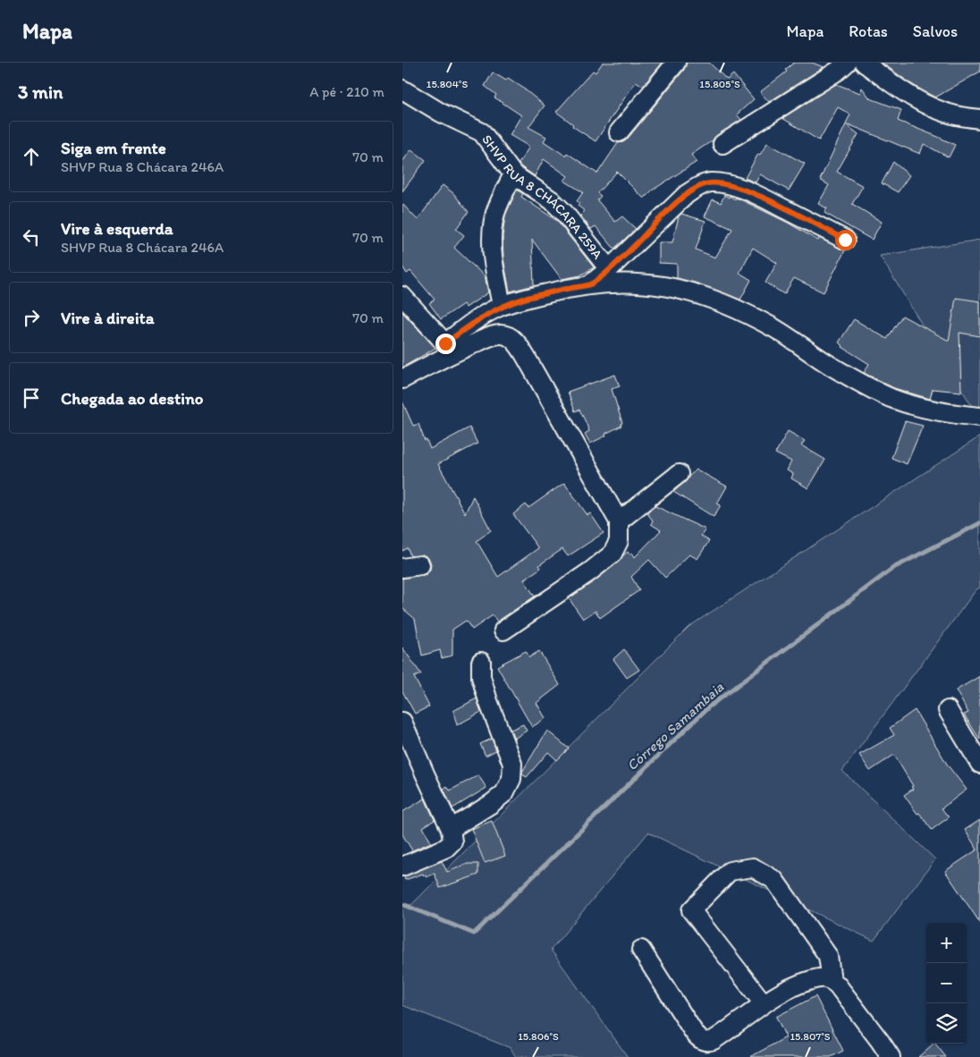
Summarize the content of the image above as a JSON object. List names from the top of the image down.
{
  "streets": {
    "street": ["SHVP RUA 8 CHÁCARA 259A"]
  },
  "water": ["Córrego Samambaia"],
  "page": {
    "header": "Mapa",
    "nav": ["Mapa", "Rotas", "Salvos"],
    "heading": ["3 min", "A pé · 210 m"],
    "list": [
      ["Siga em frente", "SHVP Rua 8 Chácara 246A", "70 m"],
      ["Vire à esquerda", "SHVP Rua 8 Chácara 246A", "70 m"],
      ["Vire à direita", "70 m"],
      "Chegada ao destino"
    ],
    "map_buttons": ["+", "−"]
  },
  "coordinates": [
    "15.804°S",
    "15.805°S",
    "15.806°S",
    "15.807°S"
  ]
}
